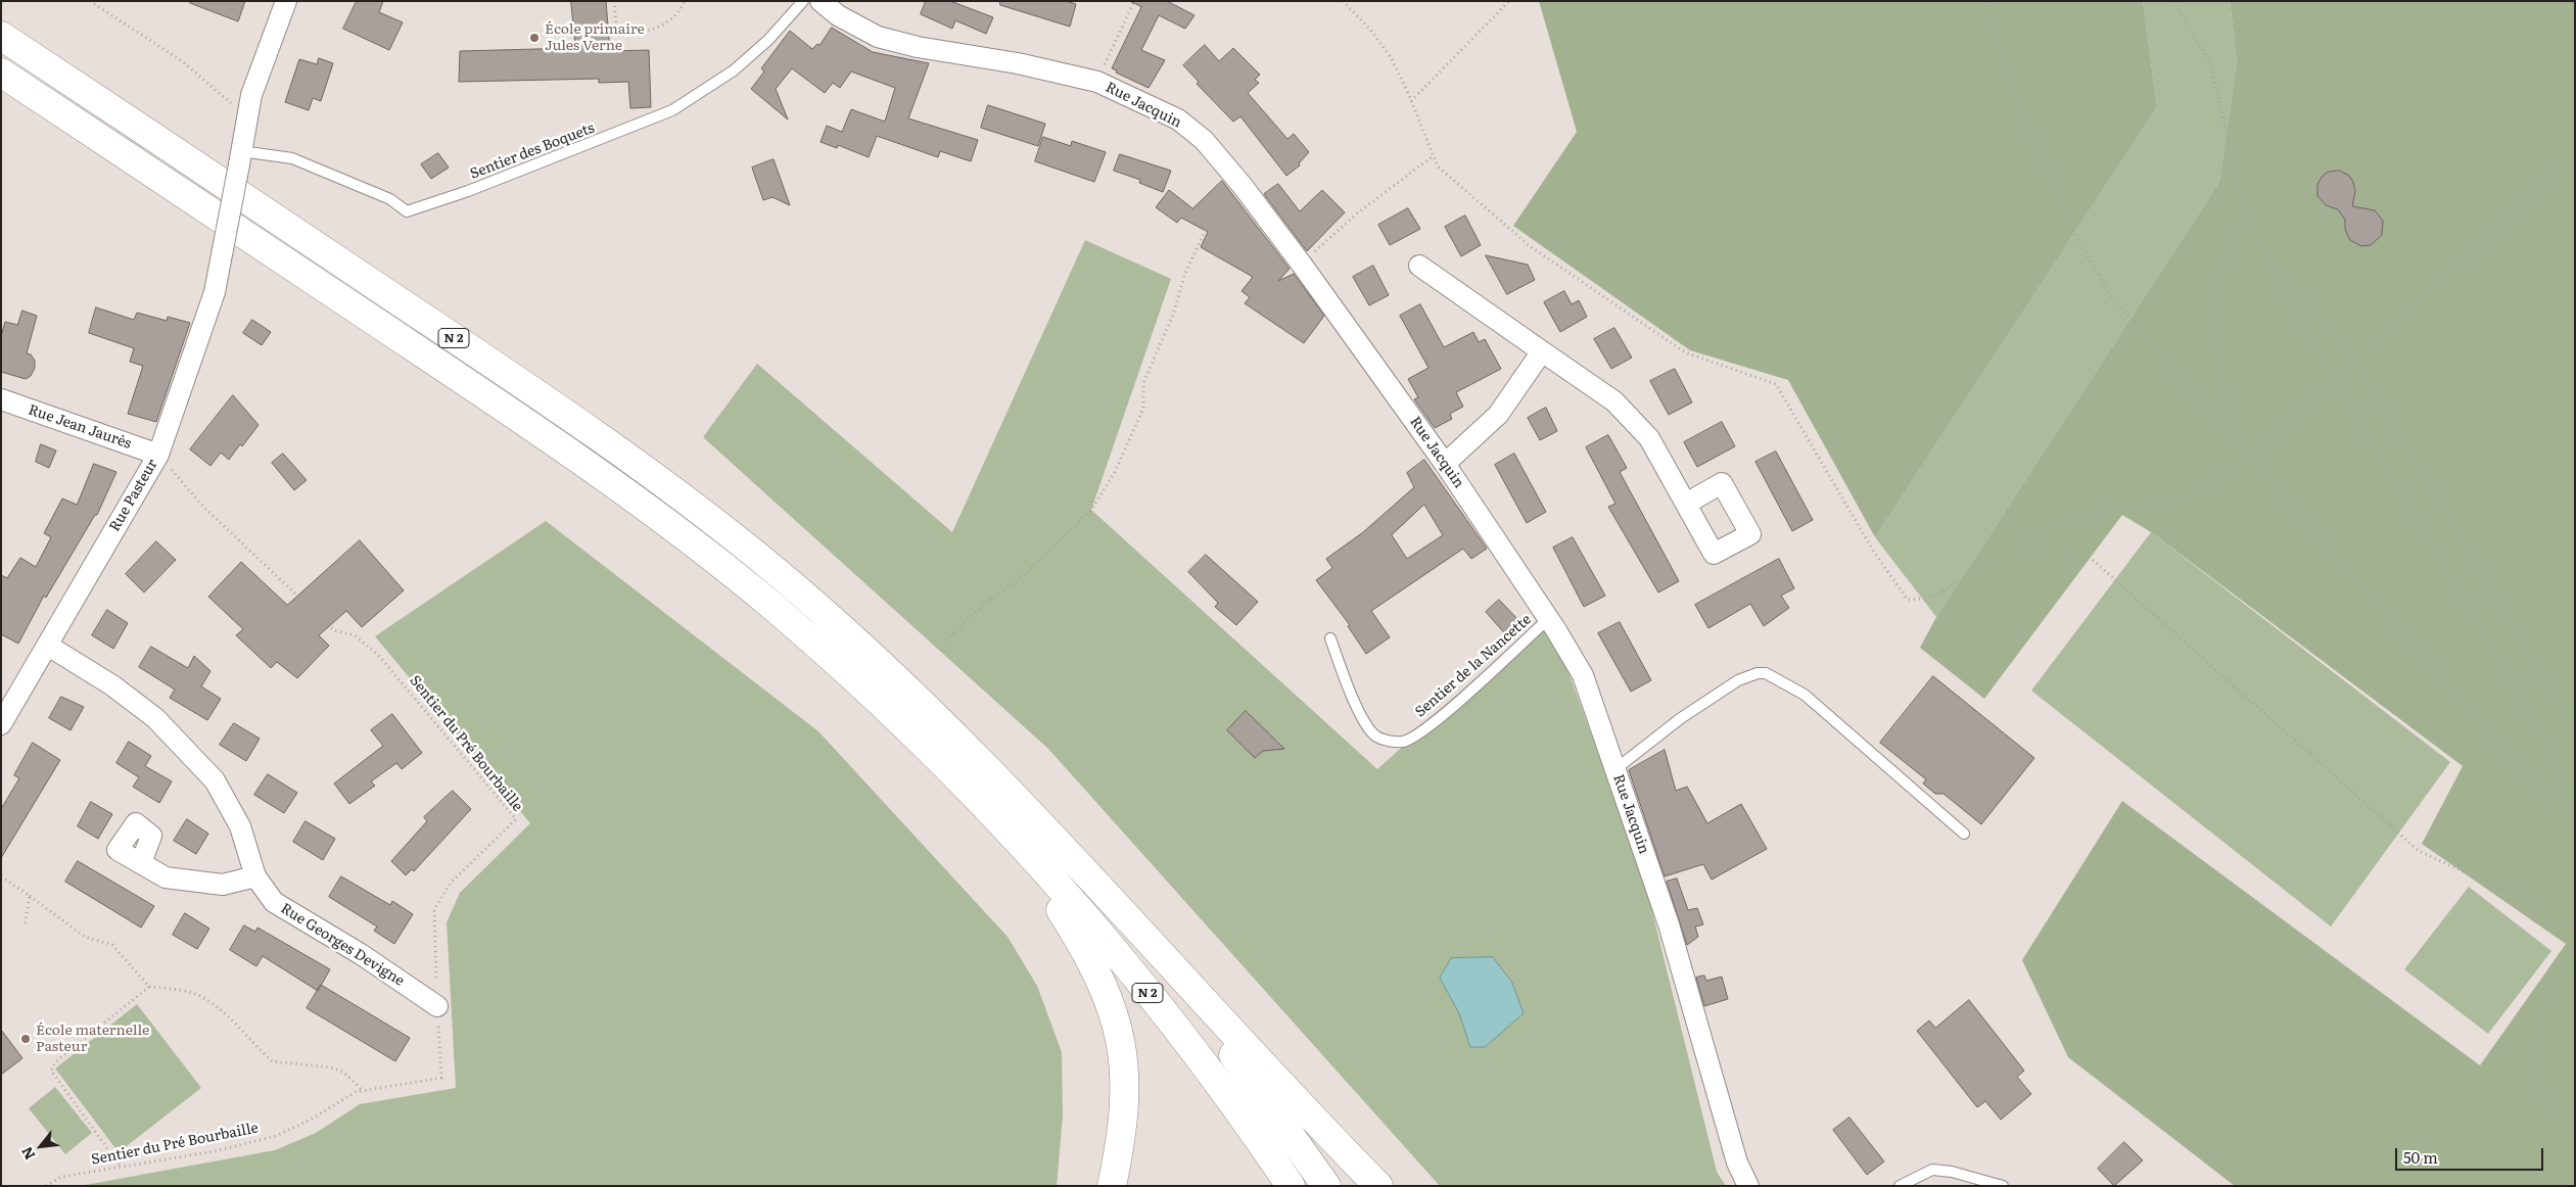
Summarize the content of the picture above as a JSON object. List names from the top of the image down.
{
  "streets": {
    "highway": ["N 2"],
    "street": [
      "Rue Jacquin",
      "Rue Jean Jaurès",
      "Rue Pasteur",
      "Rue Georges Devigne"
    ],
    "lane": ["Sentier des Boquets", "Sentier de la Nancette"],
    "path": ["Sentier du Pré Bourbaille"]
  },
  "crossings": [
    ["Rue Jacquin", "Sentier de la Nancette"],
    ["Sentier des Boquets", "Rue Pasteur"],
    ["Rue Jean Jaurès", "Rue Pasteur"],
    ["Rue Jean Jaurès", "Sentier du Pré Bourbaille"],
    ["Rue Pasteur", "Sentier du Pré Bourbaille"],
    ["Rue Pasteur", "Rue Georges Devigne"],
    ["Sentier du Pré Bourbaille", "Rue Georges Devigne"]
  ],
  "places": ["École primaire Jules Verne", "École maternelle Pasteur"],
  "scale_bar": "50 m",
  "north": "bottom left"
}
